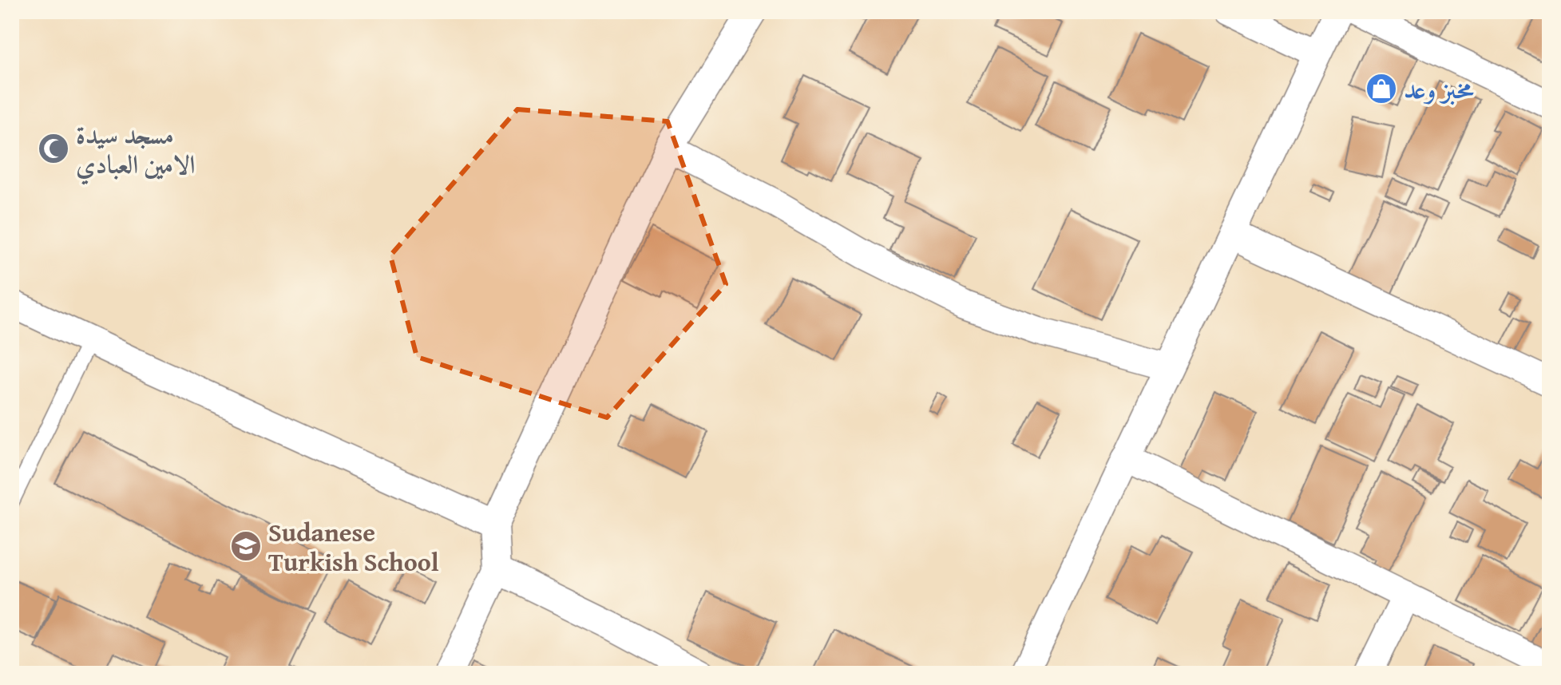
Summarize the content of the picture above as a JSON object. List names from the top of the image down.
{
  "places": {
    "shop": ["مخبز وعد"],
    "mosque": ["مسجد سيدة الامين العبادي"],
    "school or university": ["Sudanese Turkish School"]
  }
}
